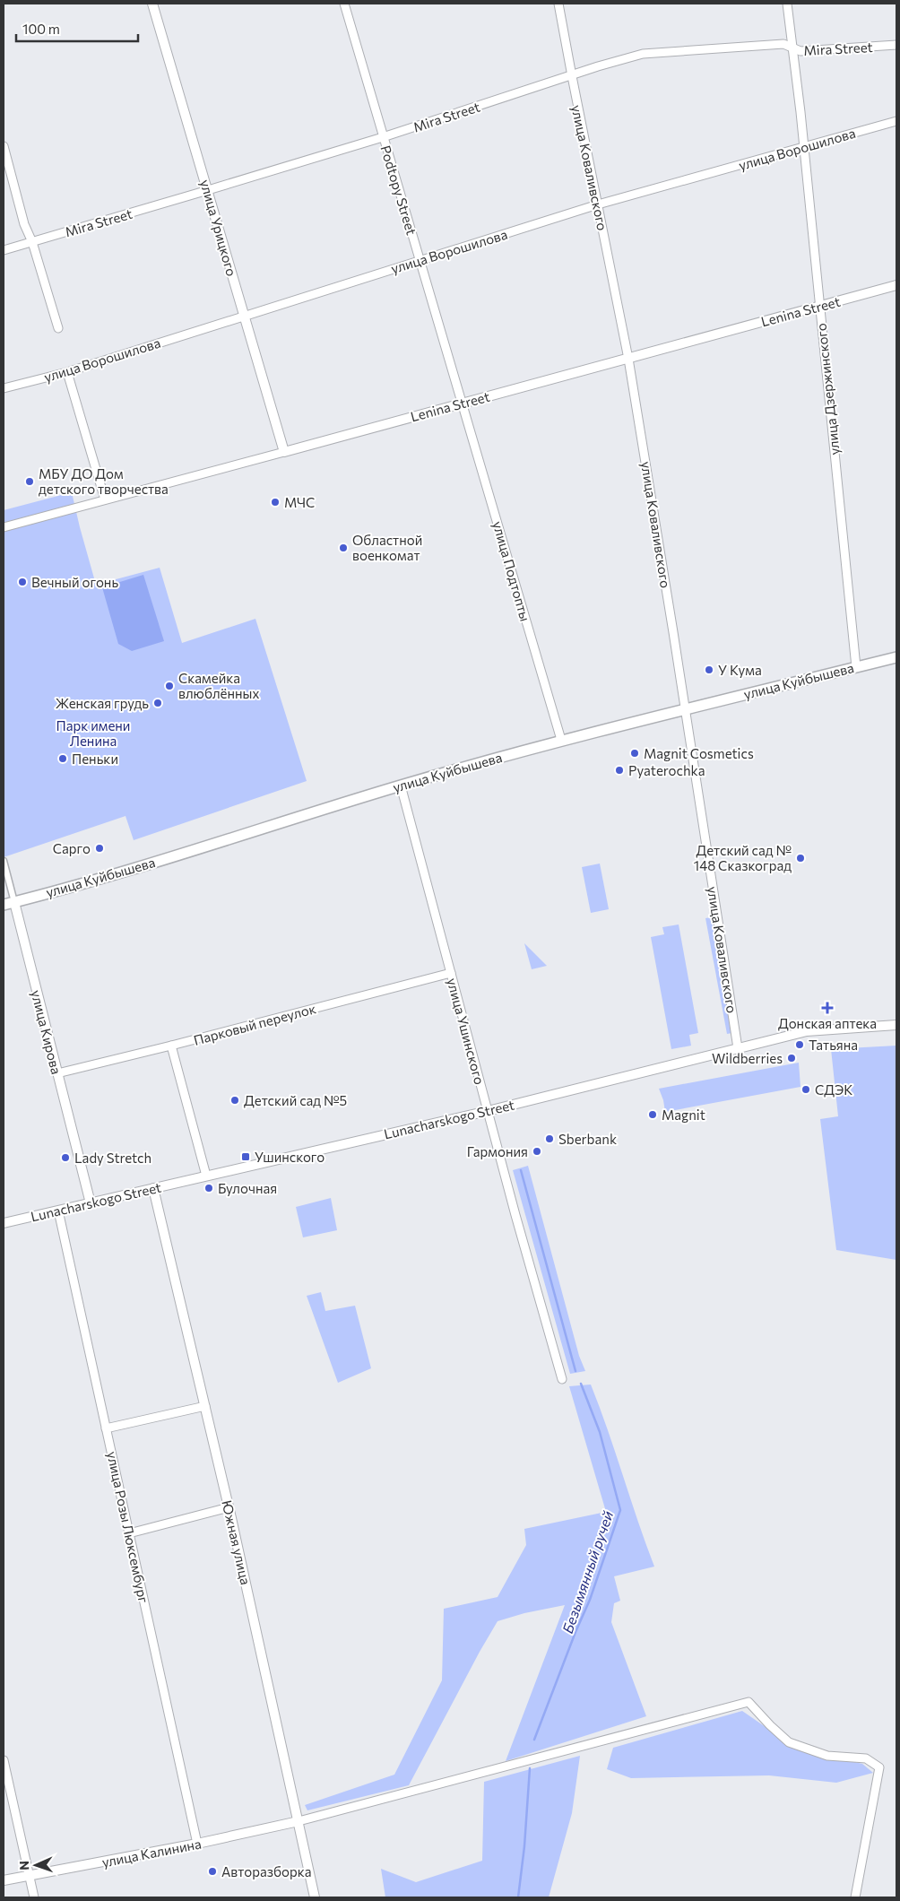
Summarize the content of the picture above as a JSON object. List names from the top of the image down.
{
  "streets": {
    "main road": ["улица Куйбышева"],
    "street": [
      "Mira Street",
      "улица Ворошилова",
      "улица Коваливского",
      "Podtopy Street",
      "улица Урицкого",
      "Lenina Street",
      "улица Дзержинского",
      "улица Подтопты",
      "Парковый переулок",
      "улица Ушинского",
      "улица Кирова",
      "Lunacharskogo Street",
      "улица Розы Люксембург",
      "Южная улица",
      "улица Калинина"
    ]
  },
  "crossings": [
    ["Mira Street", "улица Коваливского"],
    ["Mira Street", "Podtopy Street"],
    ["Mira Street", "улица Урицкого"],
    ["Mira Street", "улица Дзержинского"],
    ["улица Ворошилова", "улица Коваливского"],
    ["улица Ворошилова", "Podtopy Street"],
    ["улица Ворошилова", "улица Урицкого"],
    ["улица Ворошилова", "улица Дзержинского"],
    ["улица Коваливского", "Lenina Street"],
    ["улица Коваливского", "улица Куйбышева"],
    ["улица Коваливского", "Lunacharskogo Street"],
    ["Podtopy Street", "Lenina Street"],
    ["Podtopy Street", "улица Подтопты"],
    ["улица Урицкого", "Lenina Street"],
    ["Lenina Street", "улица Дзержинского"],
    ["Lenina Street", "улица Подтопты"],
    ["улица Дзержинского", "улица Куйбышева"],
    ["улица Подтопты", "улица Куйбышева"],
    ["улица Куйбышева", "улица Ушинского"],
    ["улица Куйбышева", "улица Кирова"],
    ["Парковый переулок", "улица Ушинского"],
    ["Парковый переулок", "улица Кирова"],
    ["улица Ушинского", "Lunacharskogo Street"],
    ["улица Кирова", "Lunacharskogo Street"],
    ["Lunacharskogo Street", "улица Розы Люксембург"],
    ["Lunacharskogo Street", "Южная улица"],
    ["улица Розы Люксембург", "улица Калинина"],
    ["Южная улица", "улица Калинина"]
  ],
  "water": ["Безымянный ручей"],
  "parks": ["Парк имени Ленина"],
  "places": {
    "other": [
      "МБУ ДО Дом детского творчества",
      "МЧС",
      "Областной военкомат",
      "Вечный огонь",
      "У Кума",
      "Скамейка влюблённых",
      "Женская грудь",
      "Magnit Cosmetics",
      "Пеньки",
      "Pyaterochka",
      "Сарго",
      "Детский сад № 148 Сказкоград",
      "Татьяна",
      "Wildberries",
      "СДЭК",
      "Детский сад №5",
      "Magnit",
      "Sberbank",
      "Гармония",
      "Lady Stretch",
      "Булочная",
      "Авторазборка"
    ],
    "health": ["Донская аптека"],
    "transit": ["Ушинского"]
  },
  "scale_bar": "100 m",
  "north": "left"
}
